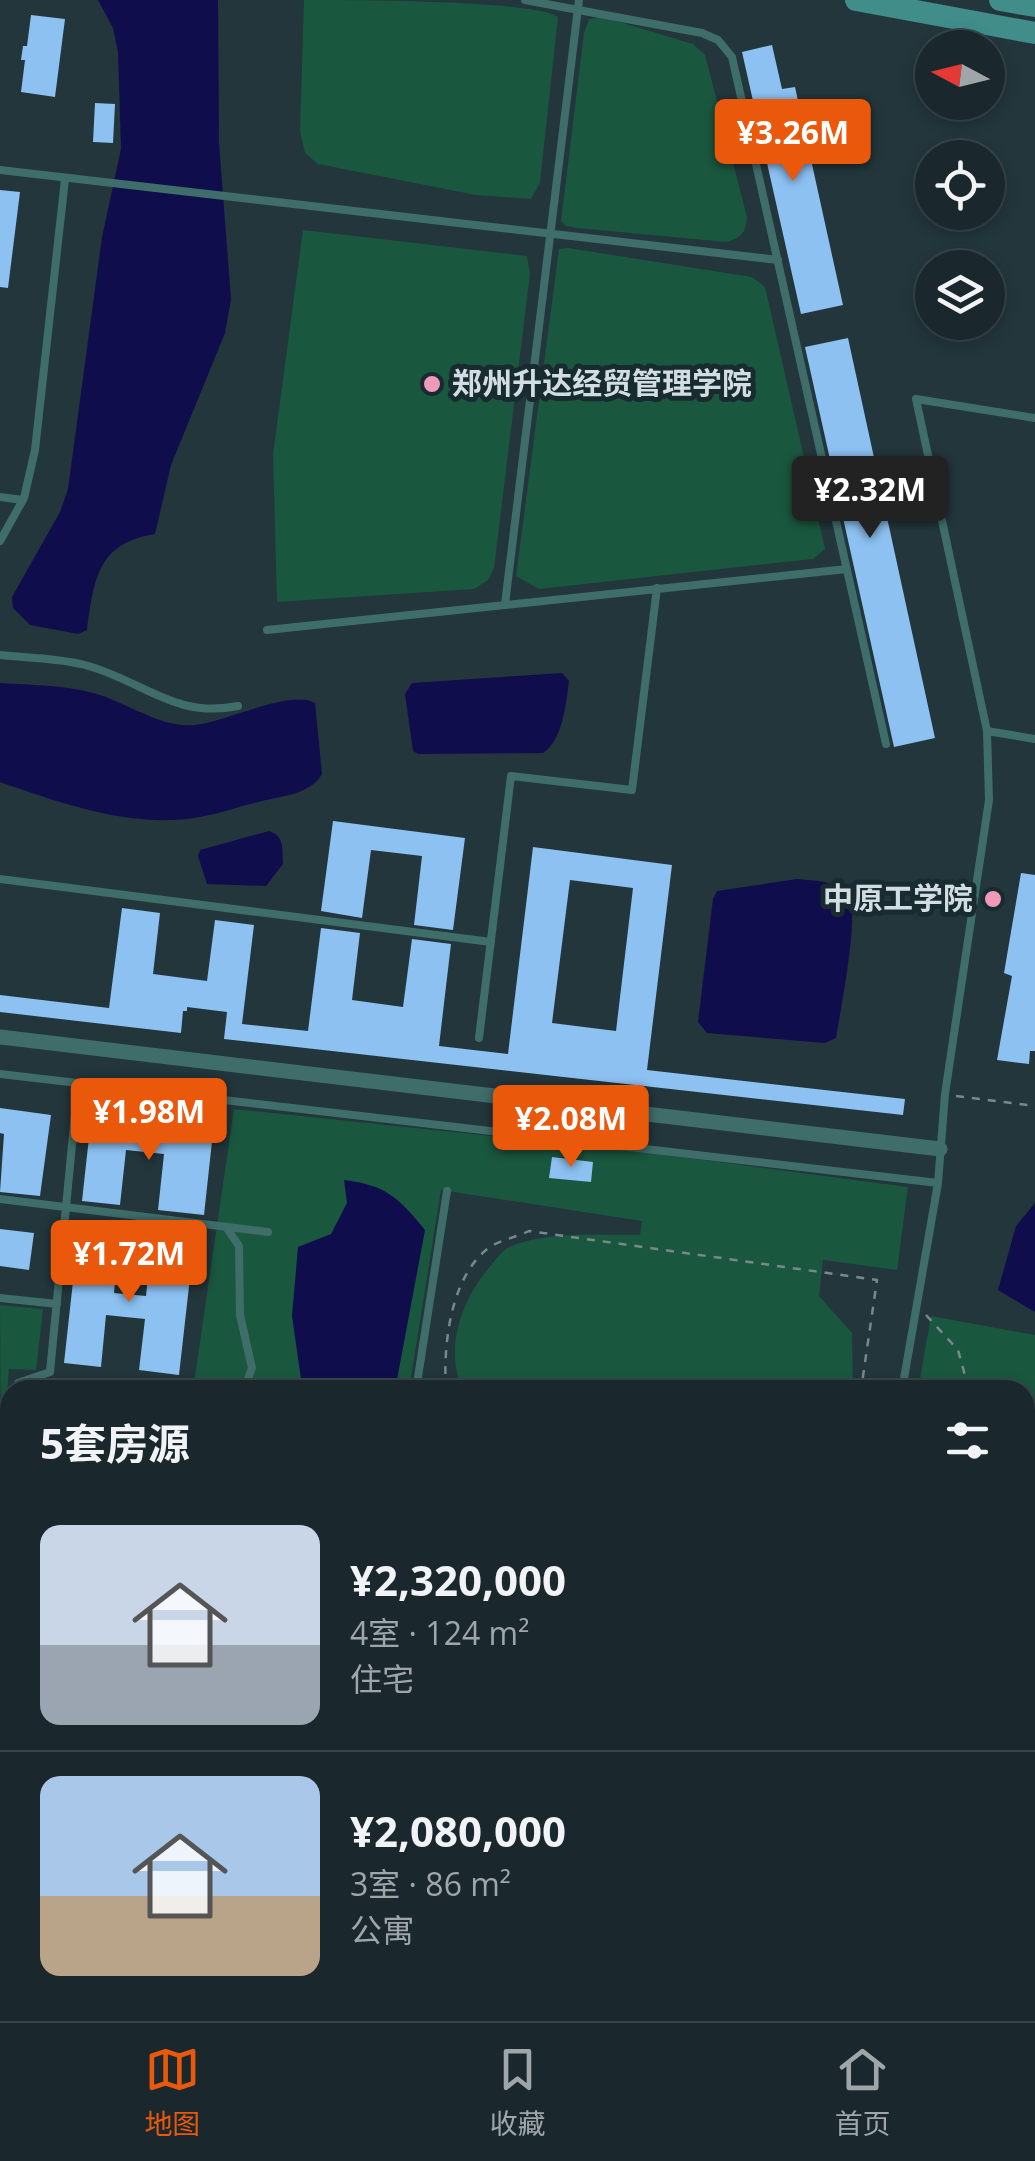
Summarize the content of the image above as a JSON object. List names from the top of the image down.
{
  "places": ["郑州升达经贸管理学院", "中原工学院"],
  "north": "left",
  "page": {
    "price": [
      "¥3.26M",
      "¥2.32M",
      "¥1.98M",
      "¥2.08M",
      "¥1.72M"
    ],
    "heading": "5套房源",
    "list": [
      {
        "name": "¥2,320,000",
        "note": "4室 · 124 m² · 住宅"
      },
      {
        "name": "¥2,080,000",
        "note": "3室 · 86 m² · 公寓"
      }
    ],
    "tabs": ["地图", "收藏", "首页"]
  }
}
